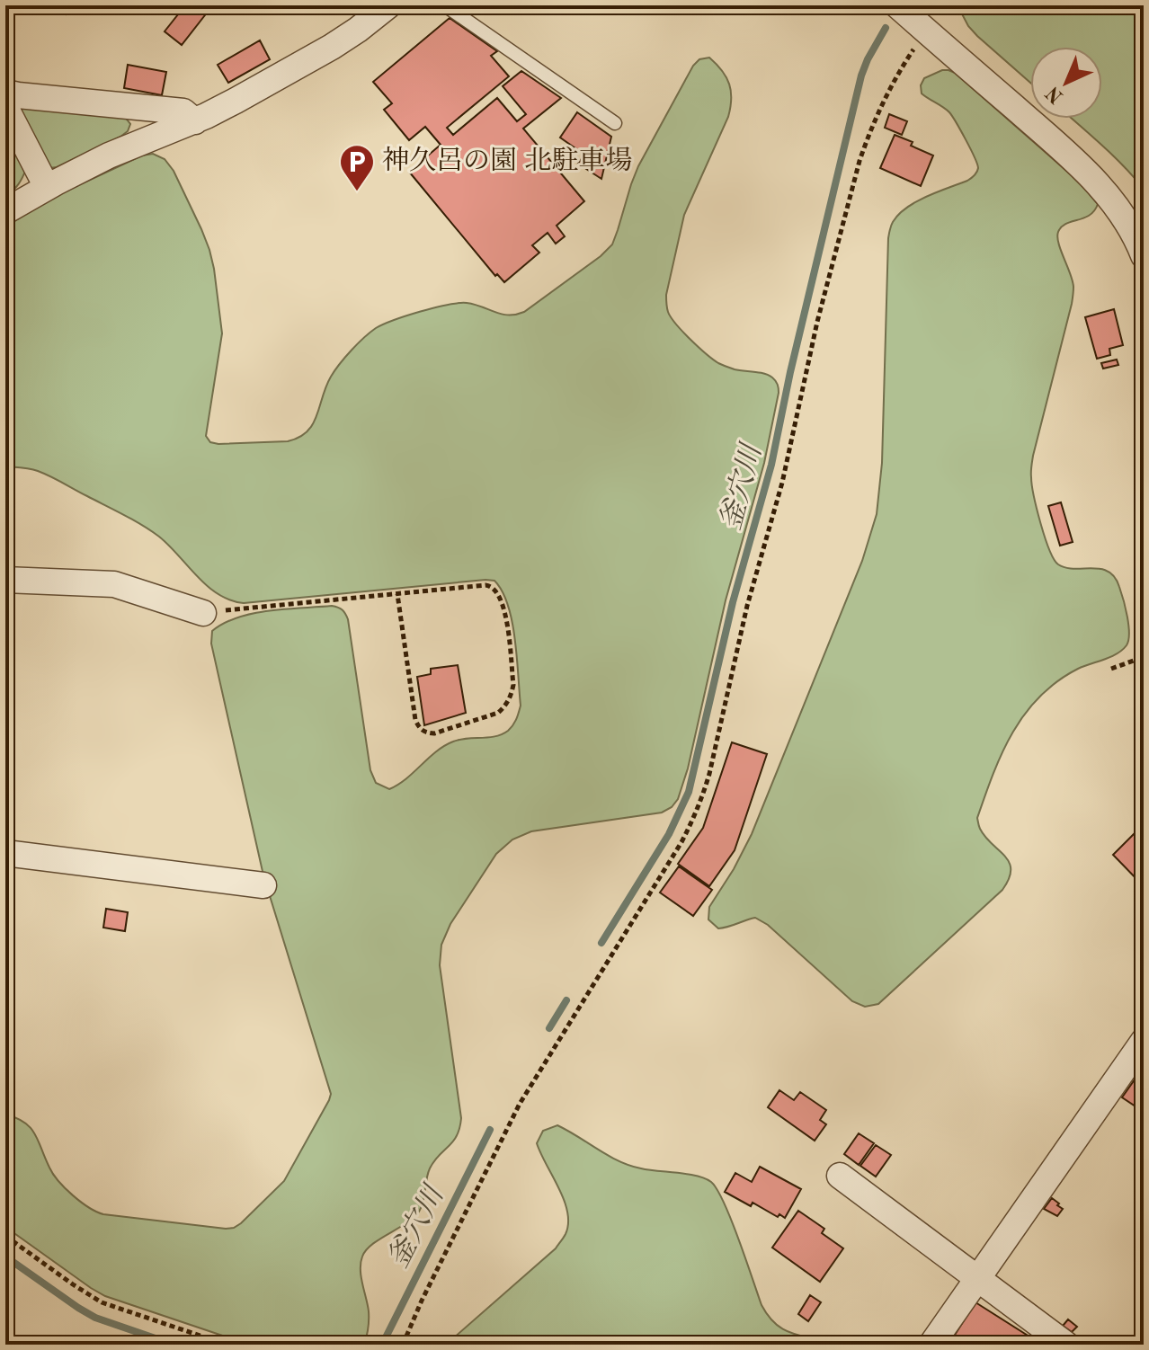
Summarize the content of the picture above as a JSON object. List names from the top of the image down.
{
  "water": ["釜穴川"],
  "places": {
    "parking": ["神久呂の園 北駐車場"]
  },
  "north": "bottom left"
}
